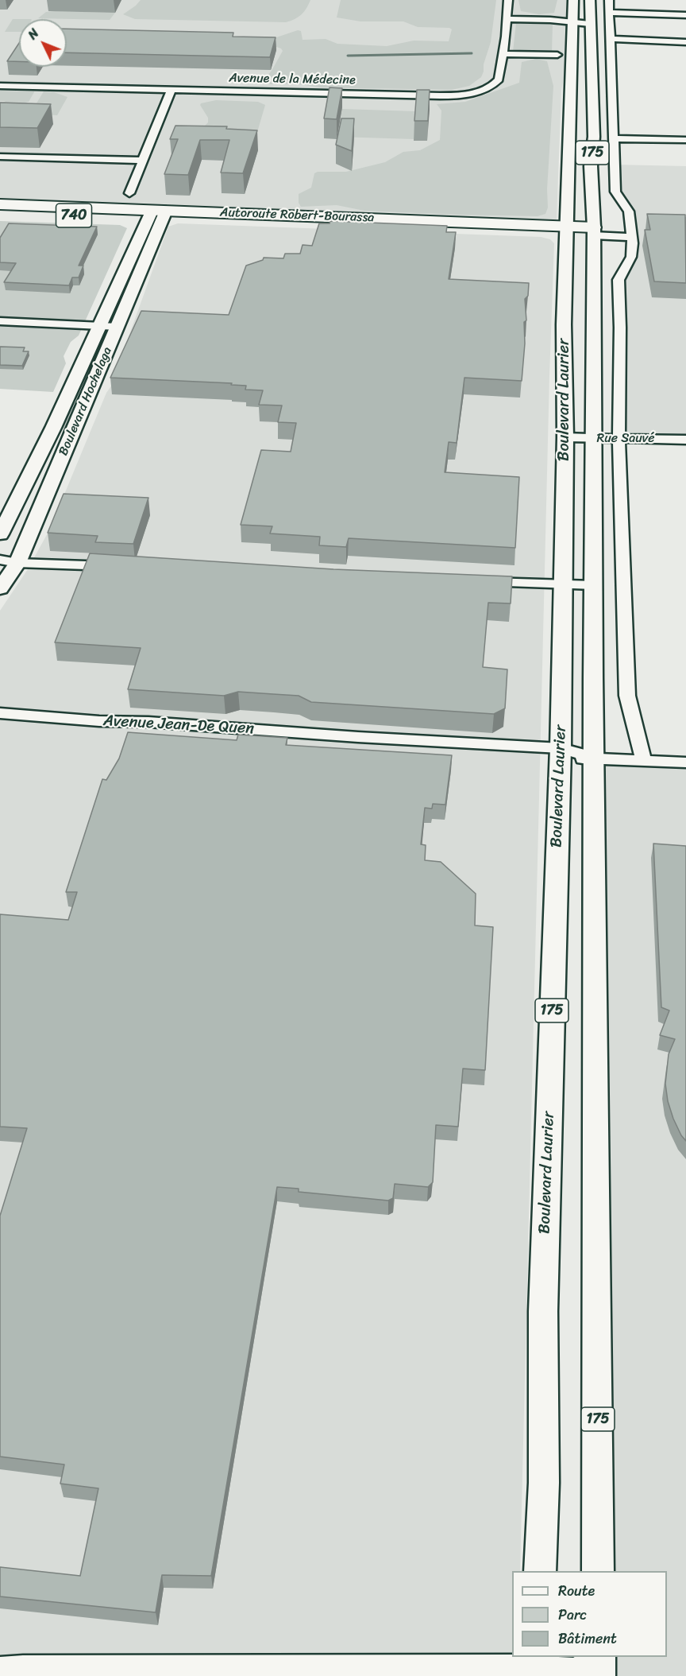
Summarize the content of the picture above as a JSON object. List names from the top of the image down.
{
  "streets": {
    "highway": ["740", "Autoroute Robert-Bourassa"],
    "main road": ["175", "Boulevard Laurier", "Boulevard Hochelaga"],
    "street": ["Avenue de la Médecine", "Rue Sauvé", "Avenue Jean-De Quen"]
  },
  "crossings": [
    ["Autoroute Robert-Bourassa", "Boulevard Laurier"],
    ["Autoroute Robert-Bourassa", "Boulevard Hochelaga"],
    ["Boulevard Laurier", "Rue Sauvé"],
    ["Boulevard Laurier", "Avenue Jean-De Quen"]
  ],
  "legend": ["Route", "Parc", "Bâtiment"],
  "north": "top left"
}
